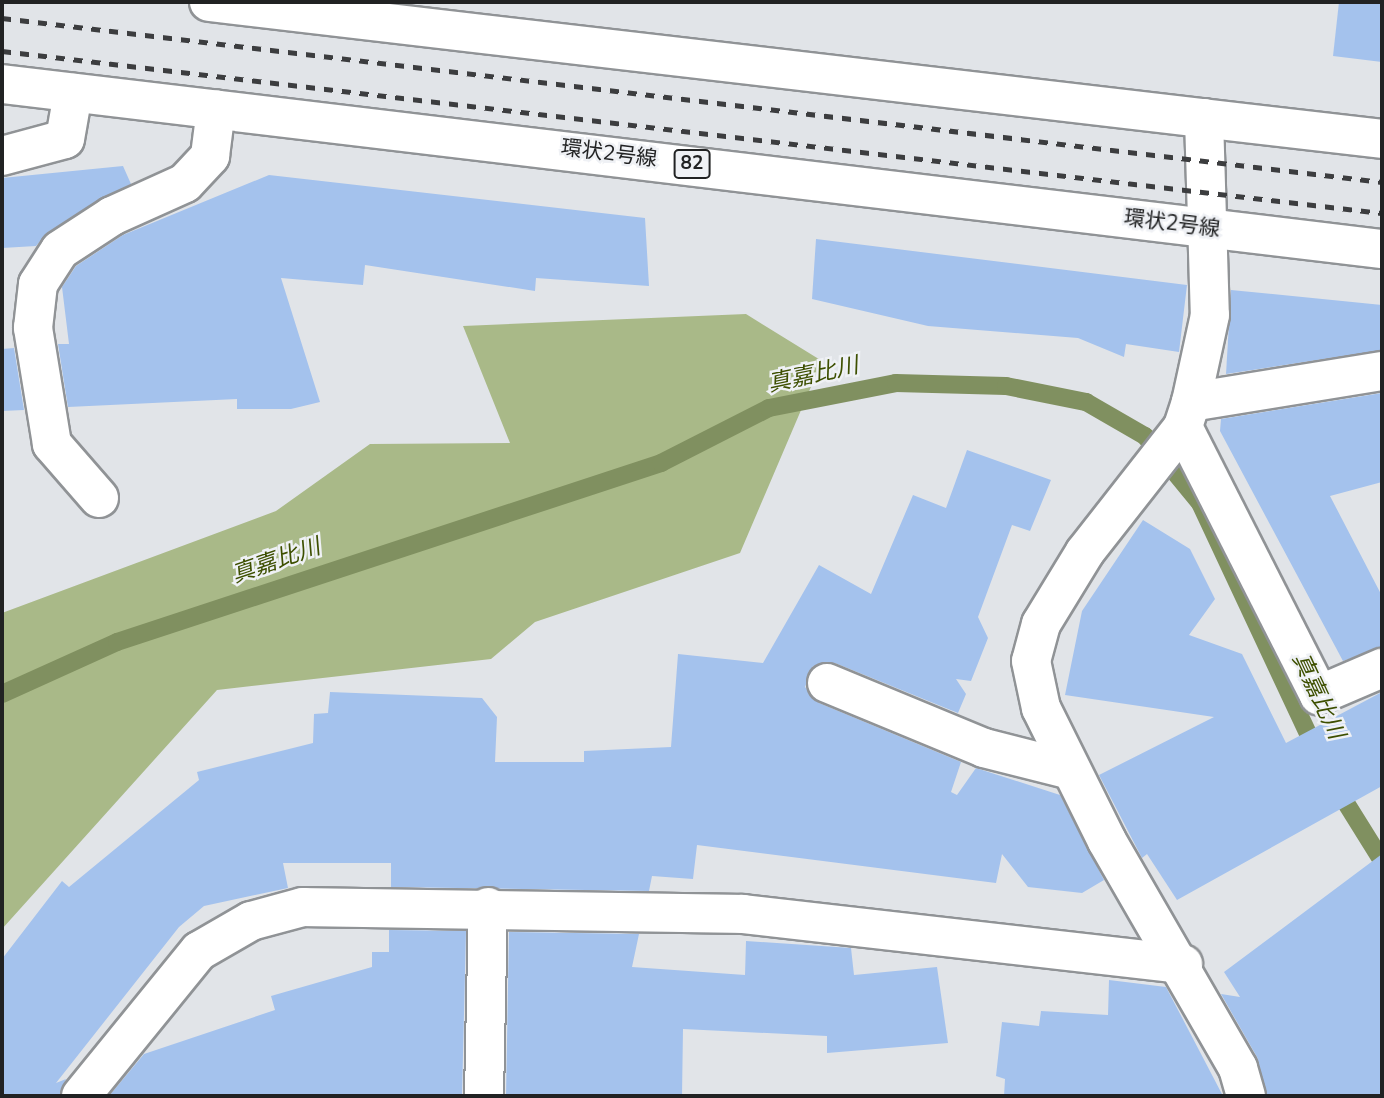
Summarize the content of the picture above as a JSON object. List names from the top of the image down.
{
  "streets": {
    "street": ["環状2号線", "82"]
  },
  "water": ["真嘉比川"]
}
